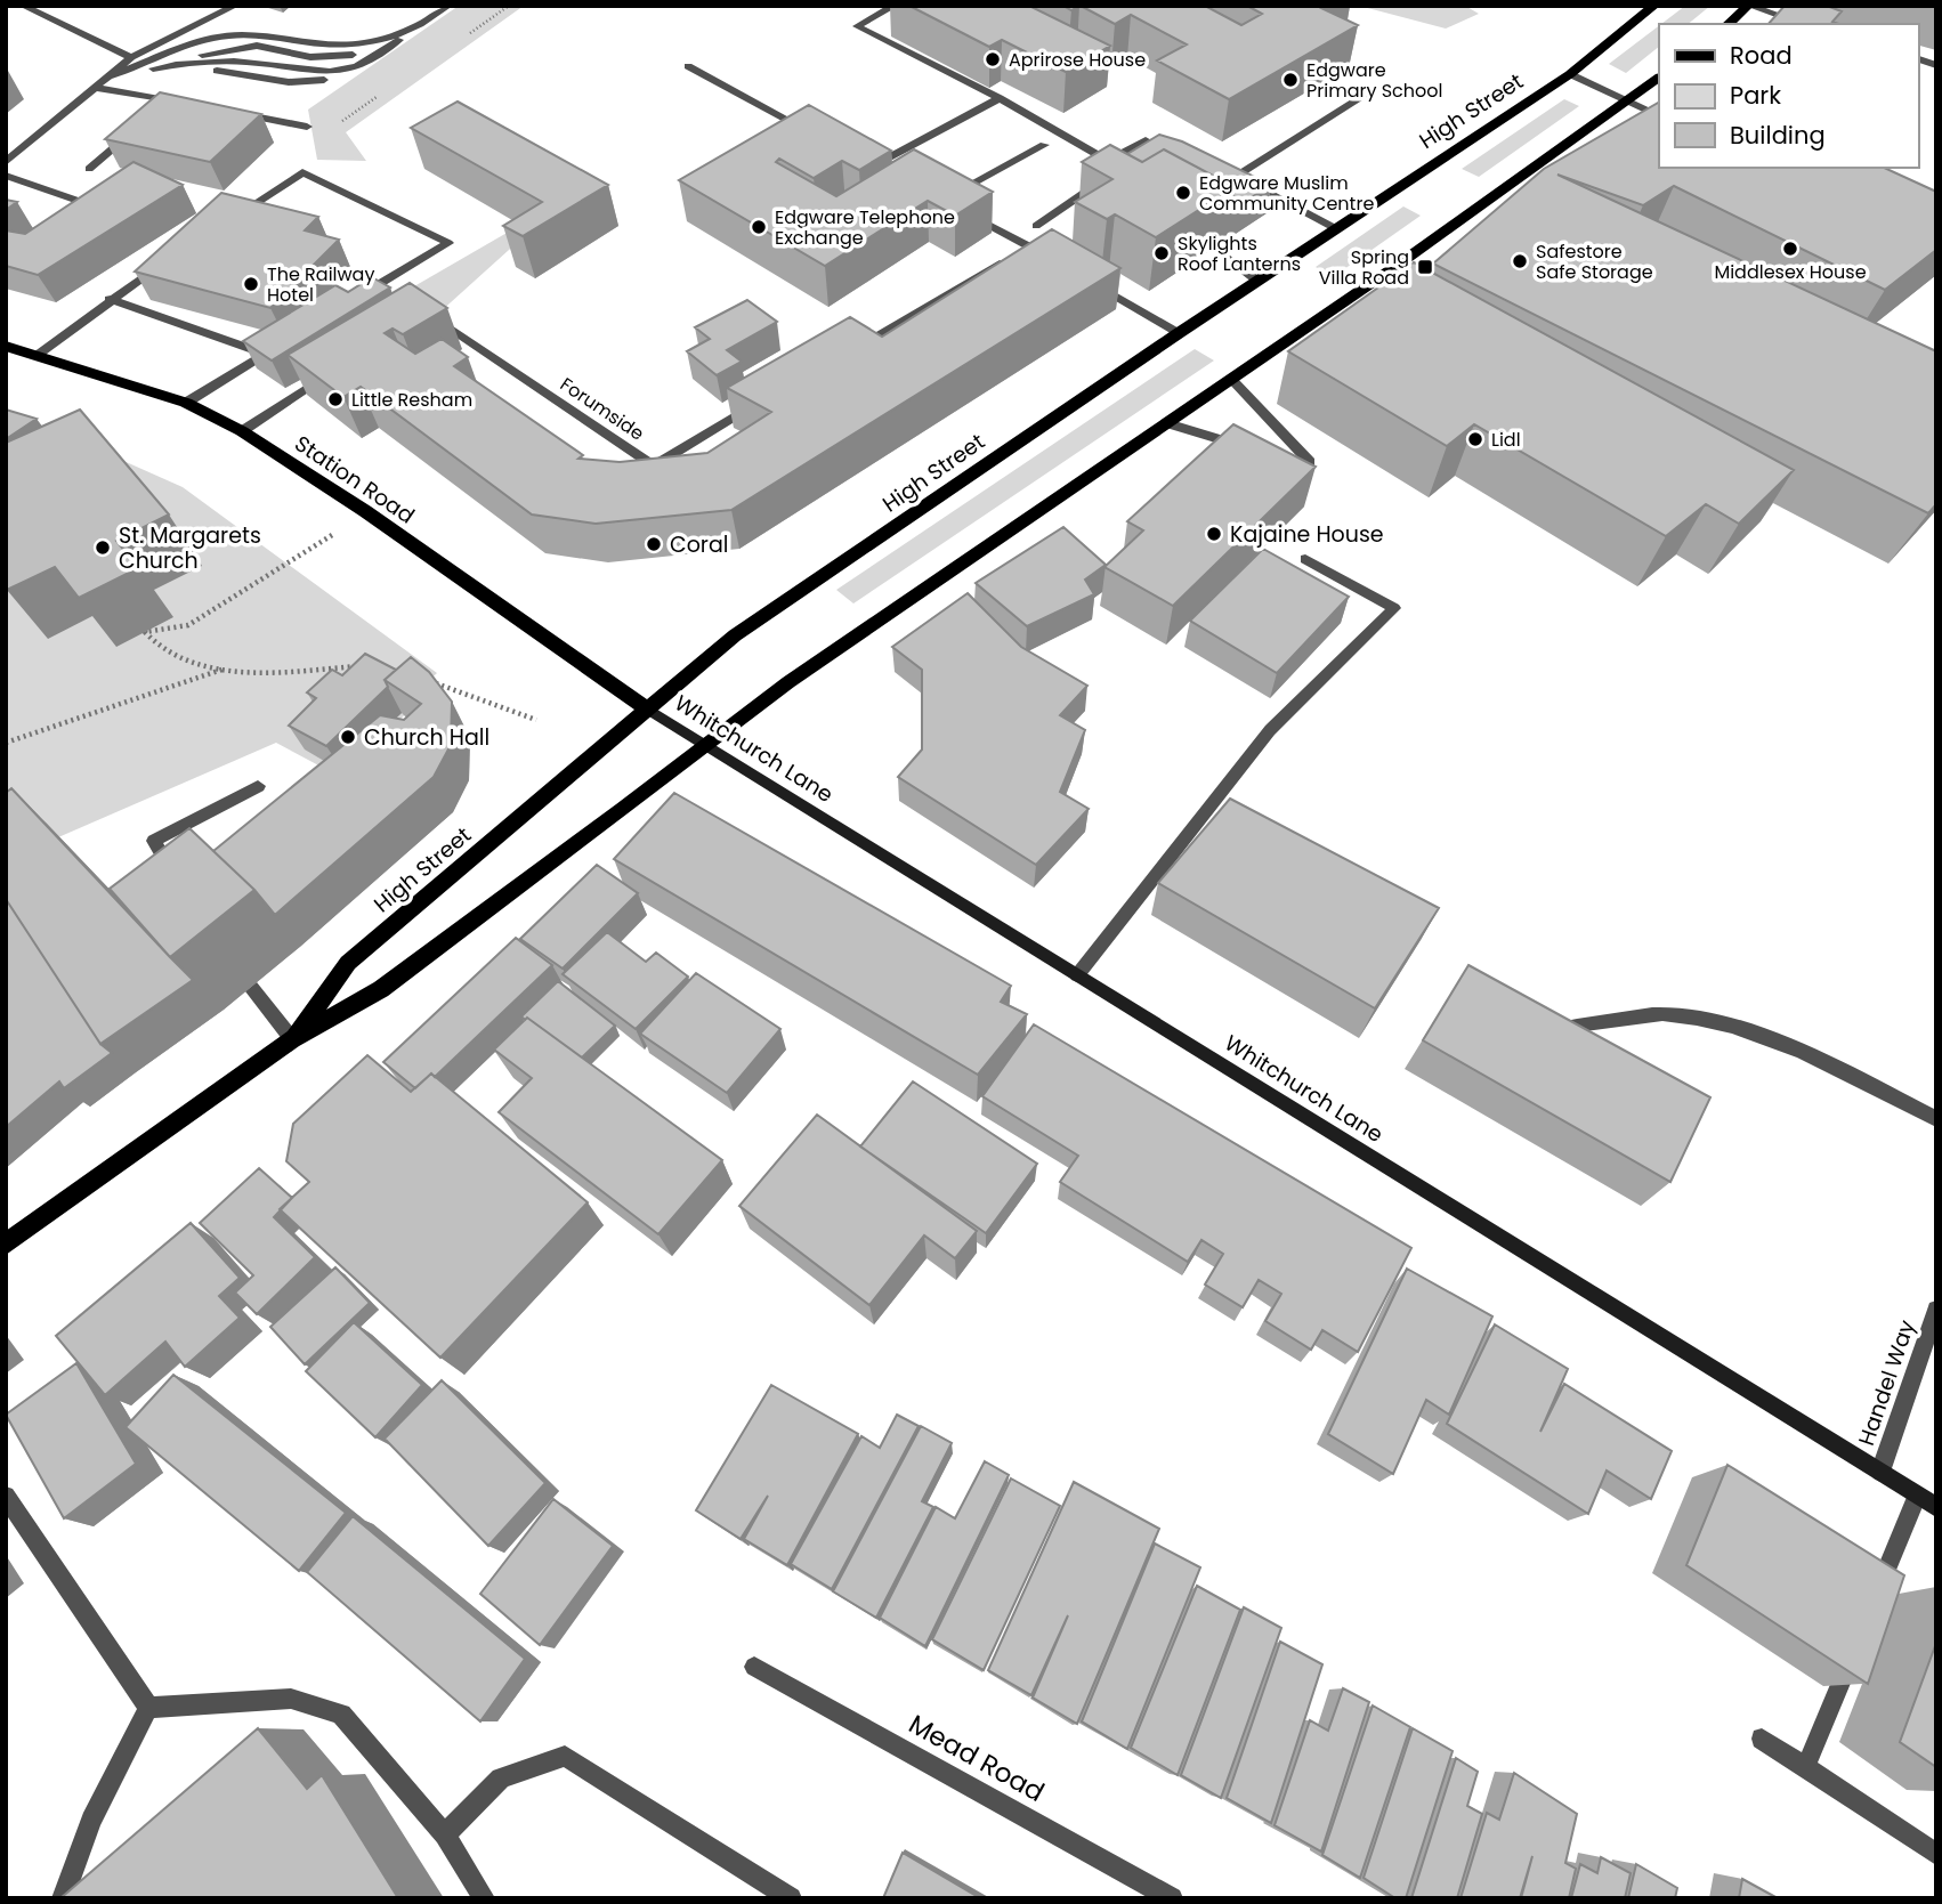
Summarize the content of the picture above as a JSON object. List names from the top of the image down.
{
  "streets": {
    "main road": ["High Street", "Station Road", "Whitchurch Lane"],
    "street": ["Forumside", "Handel Way", "Mead Road"]
  },
  "crossings": [
    ["High Street", "Station Road"],
    ["High Street", "Whitchurch Lane"],
    ["Station Road", "Whitchurch Lane"],
    ["Whitchurch Lane", "Handel Way"]
  ],
  "places": {
    "other": [
      "Aprirose House",
      "Edgware Primary School",
      "Edgware Muslim Community Centre",
      "Edgware Telephone Exchange",
      "Middlesex House",
      "Skylights Roof Lanterns",
      "Safestore Safe Storage",
      "The Railway Hotel",
      "Little Resham",
      "Lidl",
      "Kajaine House",
      "Coral",
      "St. Margarets Church",
      "Church Hall"
    ],
    "transit": ["Spring Villa Road"]
  },
  "legend": ["Road", "Park", "Building"]
}
